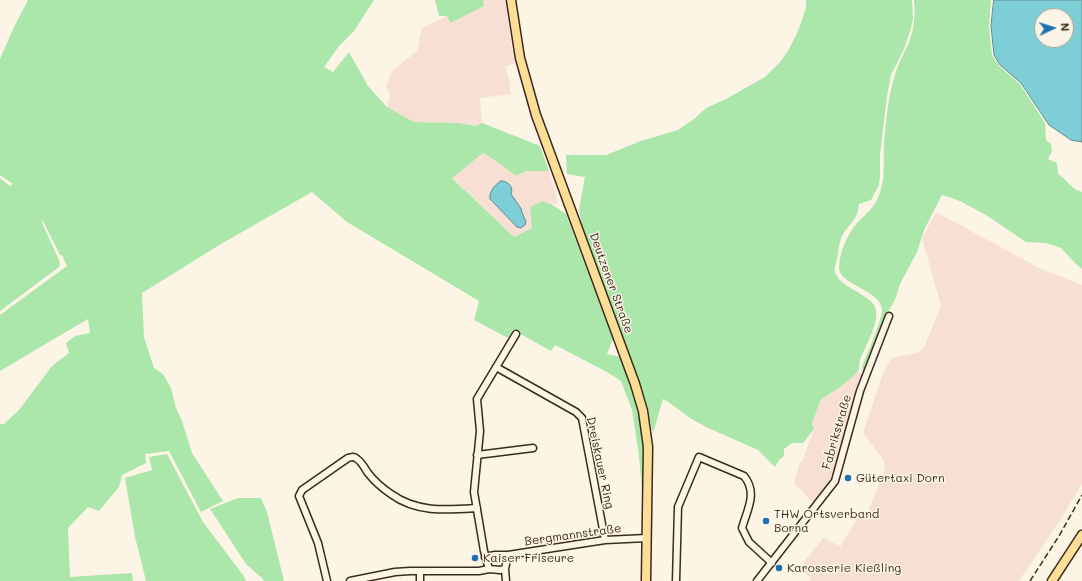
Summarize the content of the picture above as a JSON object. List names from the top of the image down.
{
  "streets": {
    "main road": ["Deutzener Straße"],
    "street": ["Fabrikstraße", "Dreiskauer Ring", "Bergmannstraße"]
  },
  "crossings": [
    ["Deutzener Straße", "Bergmannstraße"],
    ["Dreiskauer Ring", "Bergmannstraße"]
  ],
  "places": [
    "Gütertaxi Dorn",
    "THW Ortsverband Borna",
    "Kaiser Friseure",
    "Karosserie Kießling"
  ],
  "north": "right"
}
